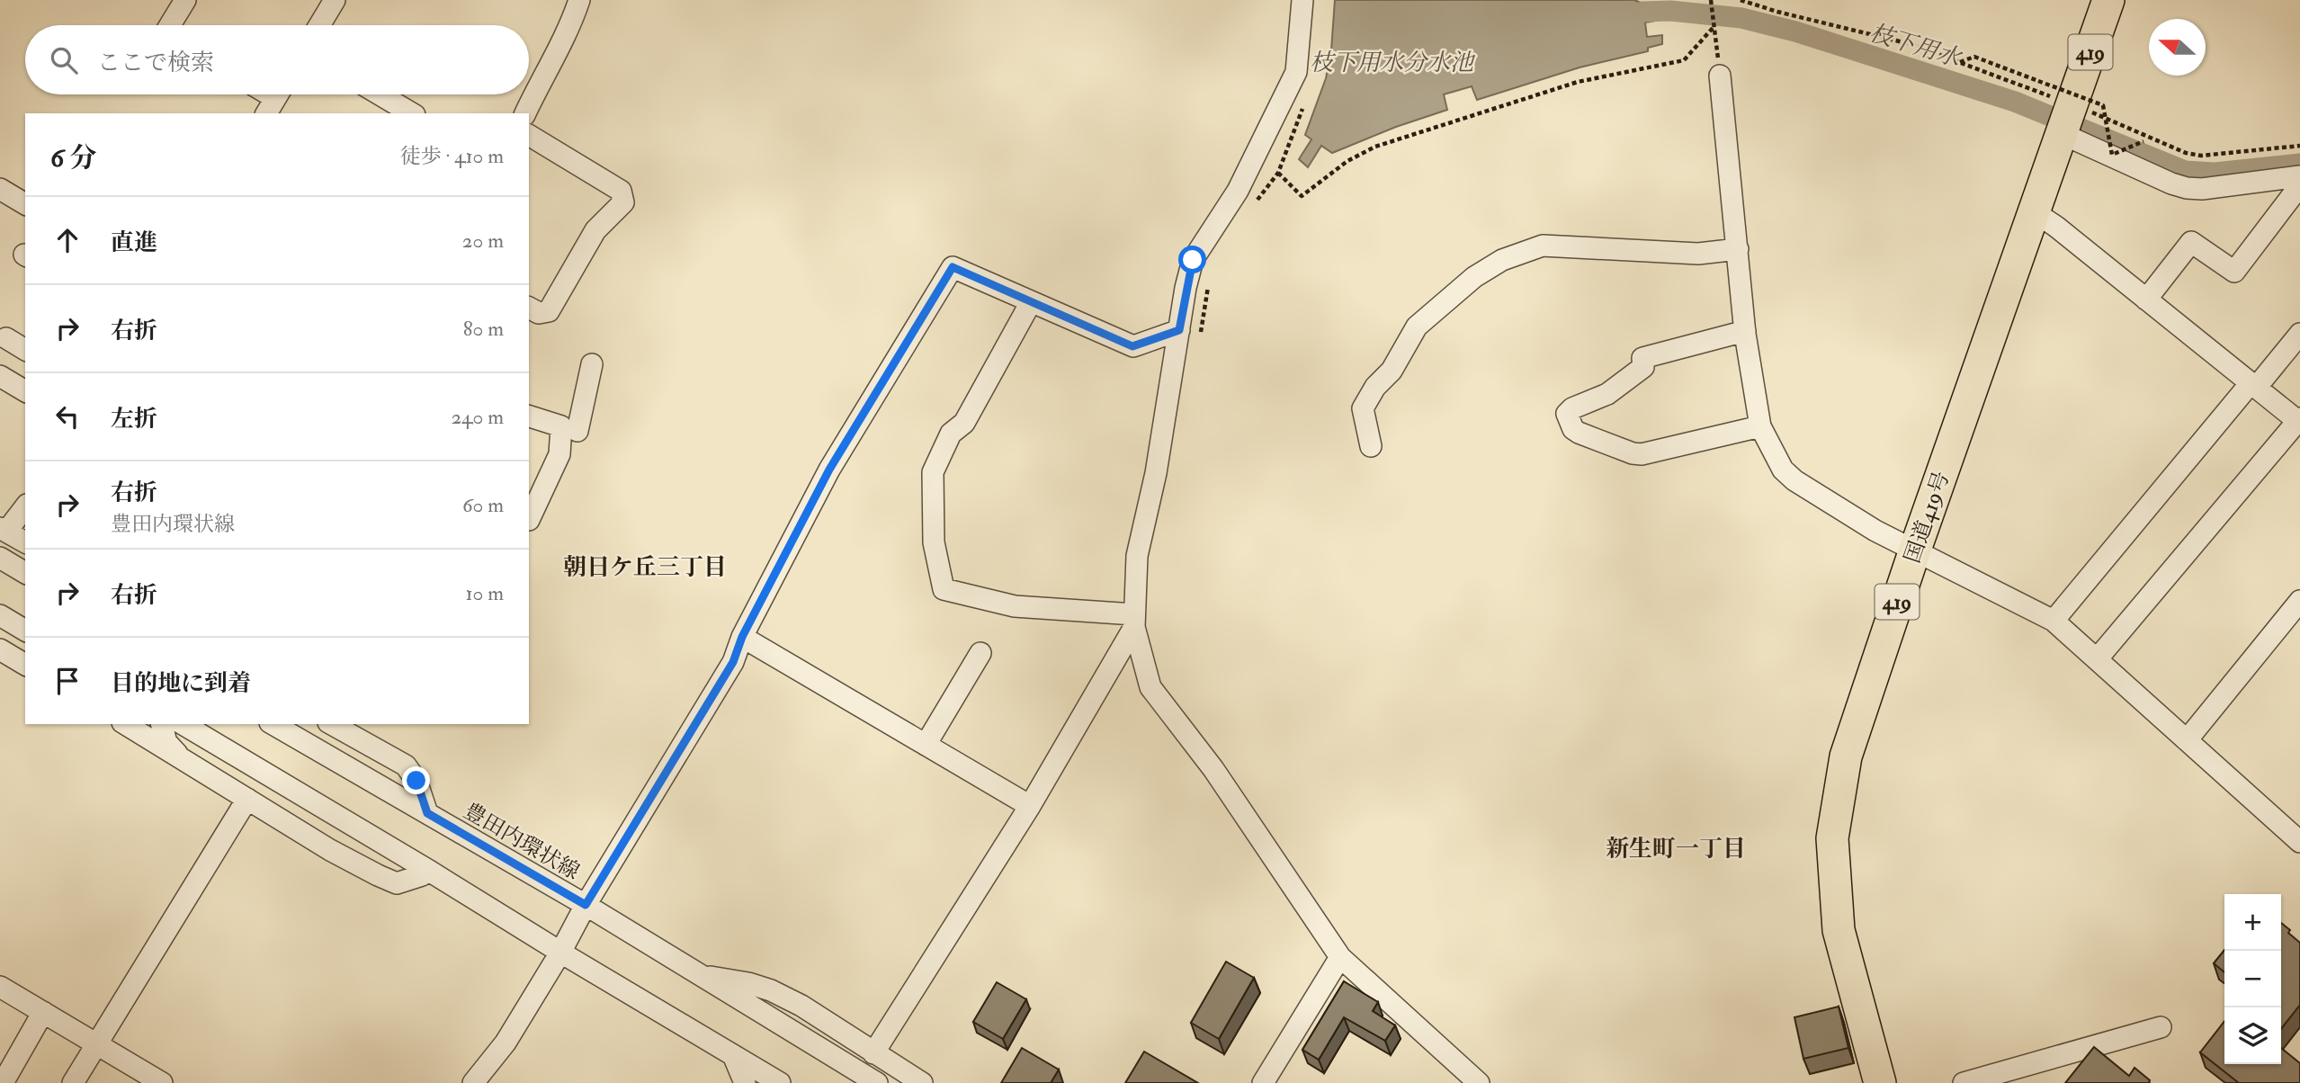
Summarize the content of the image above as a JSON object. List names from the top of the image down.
{
  "streets": {
    "highway": ["419", "国道419号"],
    "street": ["豊田内環状線"]
  },
  "districts": ["朝日ケ丘三丁目", "新生町一丁目"],
  "water": ["枝下用水", "枝下用水分水池"],
  "north": "left",
  "page": {
    "search": "ここで検索",
    "heading": ["6 分", "徒歩 · 410 m"],
    "list": [
      ["直進", "20 m"],
      ["右折", "80 m"],
      ["左折", "240 m"],
      ["右折", "豊田内環状線", "60 m"],
      ["右折", "10 m"],
      "目的地に到着"
    ],
    "map_buttons": ["+", "−"]
  }
}
